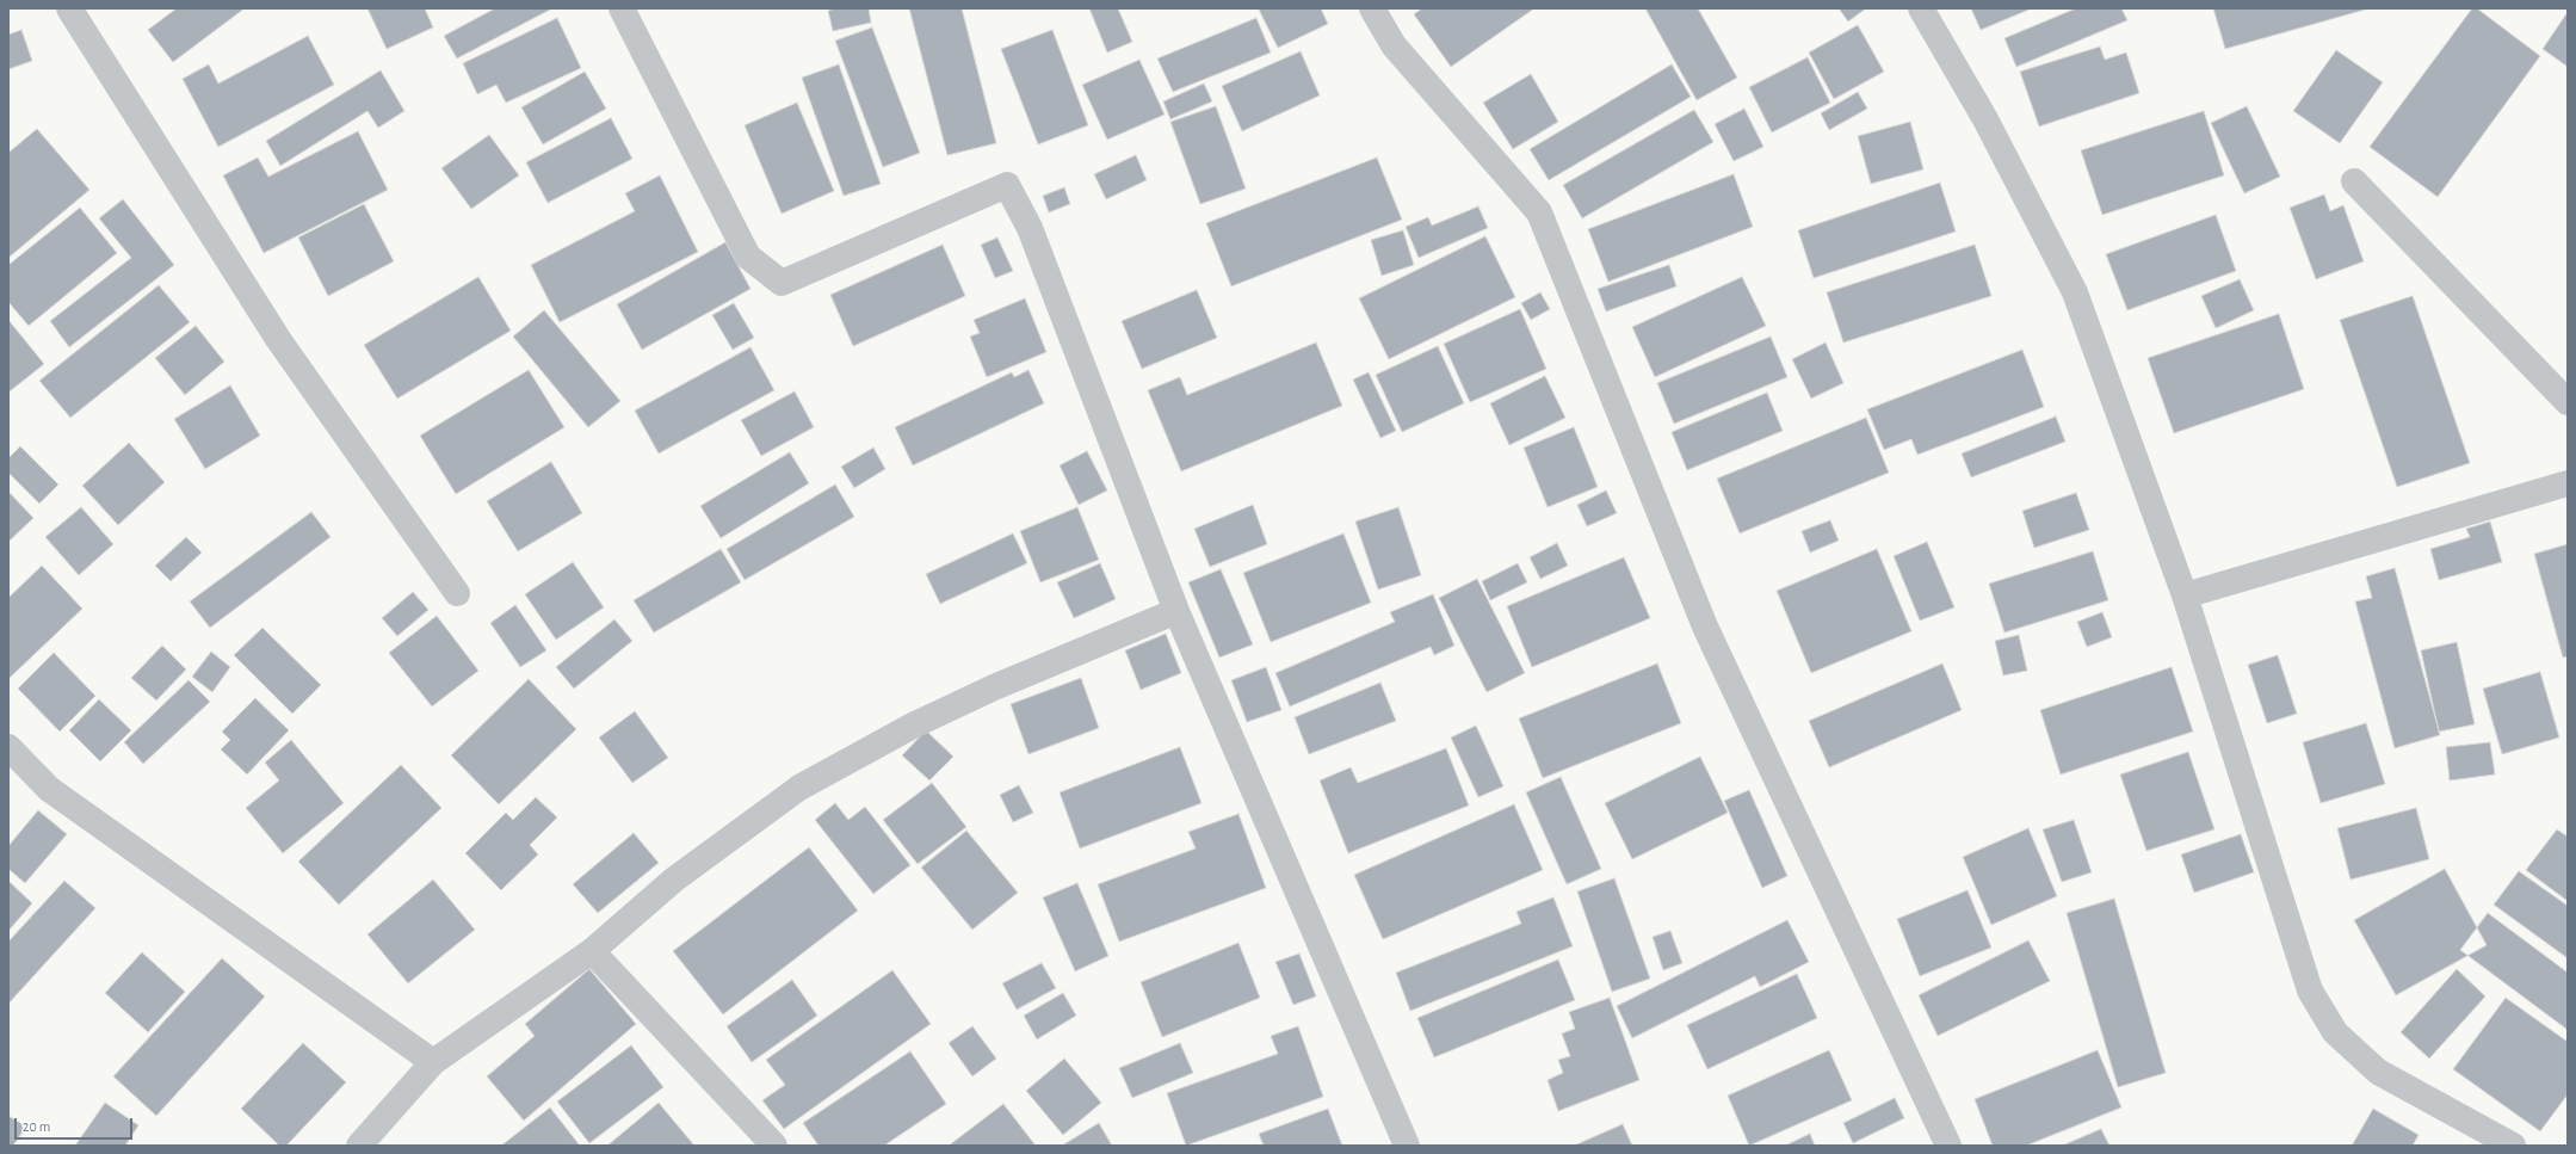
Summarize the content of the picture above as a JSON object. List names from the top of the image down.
{
  "scale_bar": "20 m"
}
